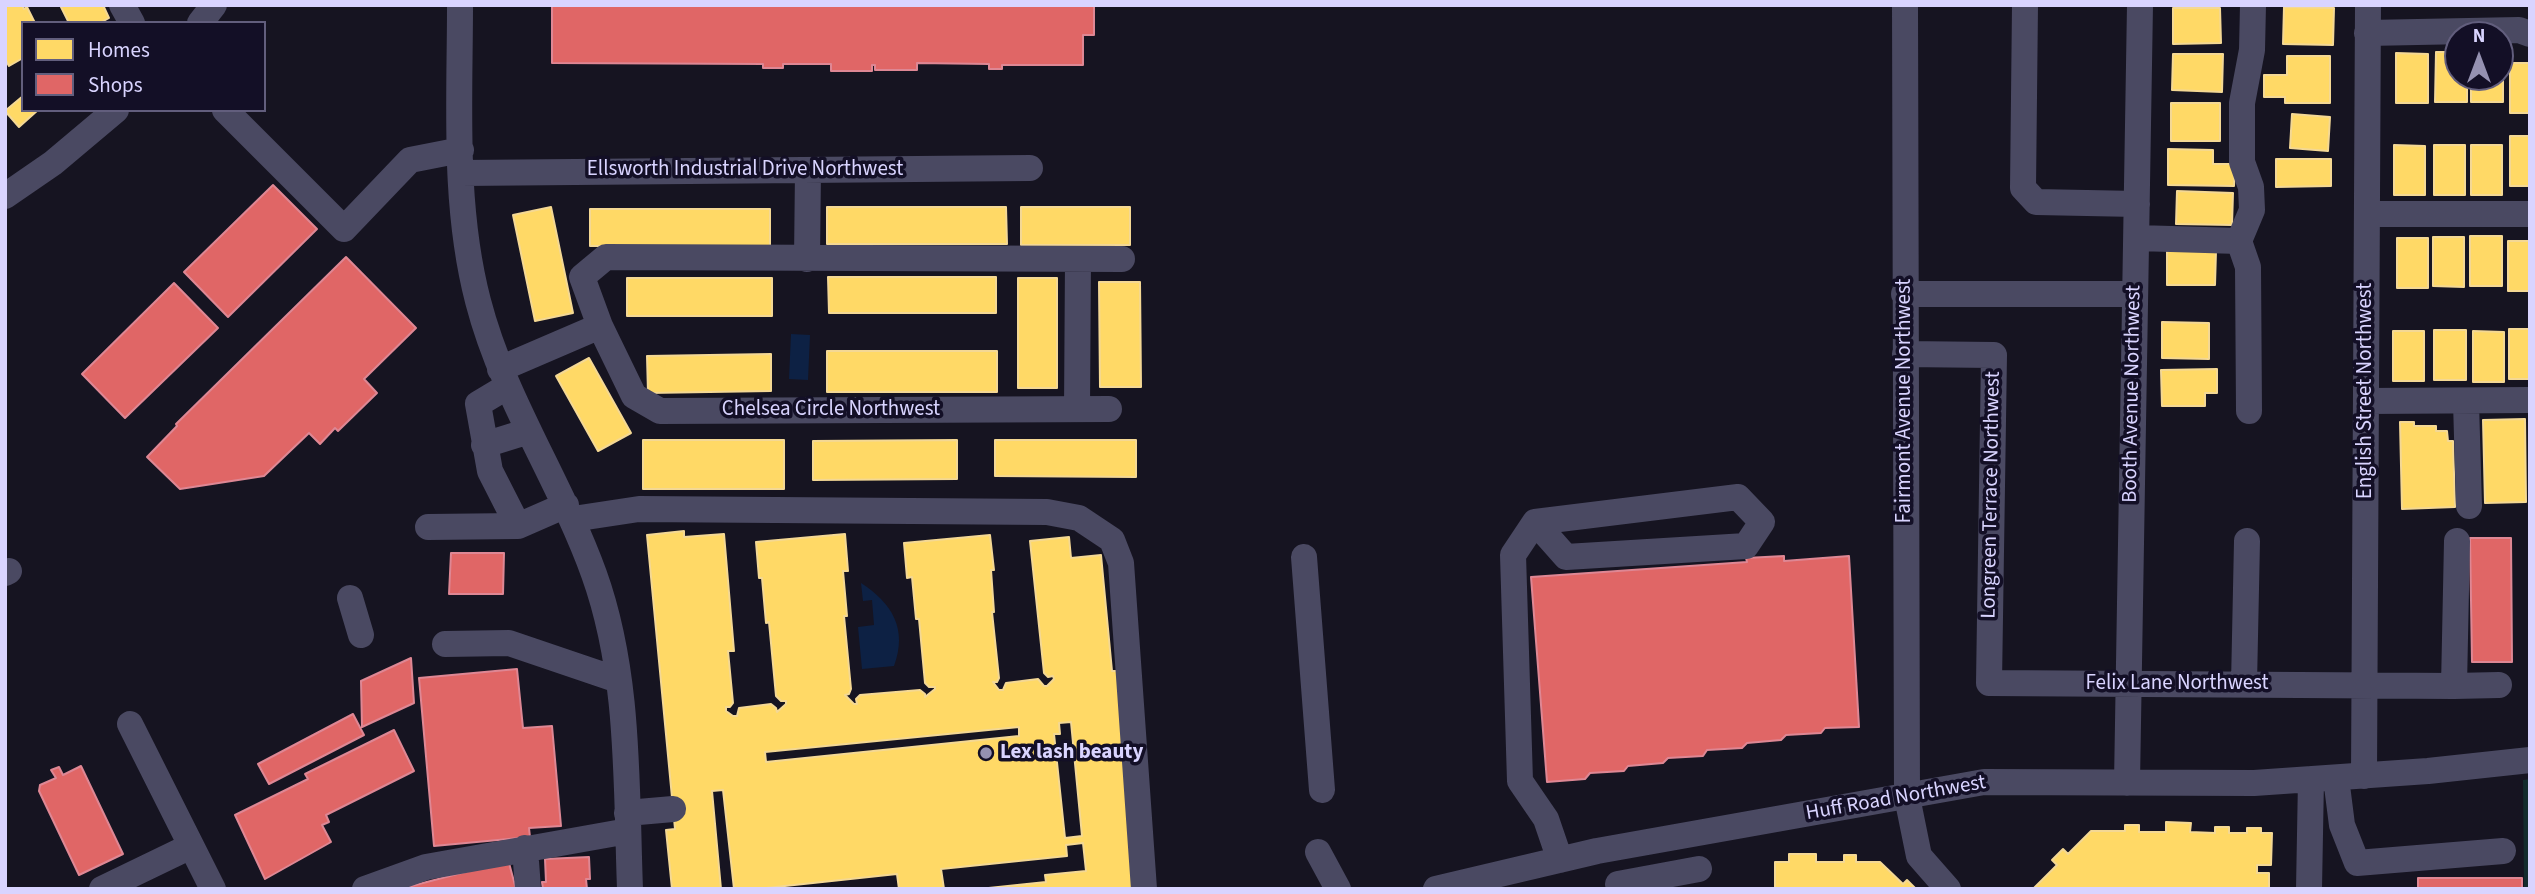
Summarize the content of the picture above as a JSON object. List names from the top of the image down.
{
  "streets": {
    "street": [
      "Ellsworth Industrial Drive Northwest",
      "English Street Northwest",
      "Booth Avenue Northwest",
      "Fairmont Avenue Northwest",
      "Chelsea Circle Northwest",
      "Longreen Terrace Northwest",
      "Felix Lane Northwest",
      "Huff Road Northwest"
    ]
  },
  "crossings": [
    ["English Street Northwest", "Felix Lane Northwest"],
    ["English Street Northwest", "Huff Road Northwest"],
    ["Booth Avenue Northwest", "Felix Lane Northwest"],
    ["Booth Avenue Northwest", "Huff Road Northwest"],
    ["Fairmont Avenue Northwest", "Longreen Terrace Northwest"],
    ["Fairmont Avenue Northwest", "Huff Road Northwest"],
    ["Longreen Terrace Northwest", "Felix Lane Northwest"]
  ],
  "places": ["Lex lash beauty"],
  "legend": ["Homes", "Shops"],
  "north": "top"
}
